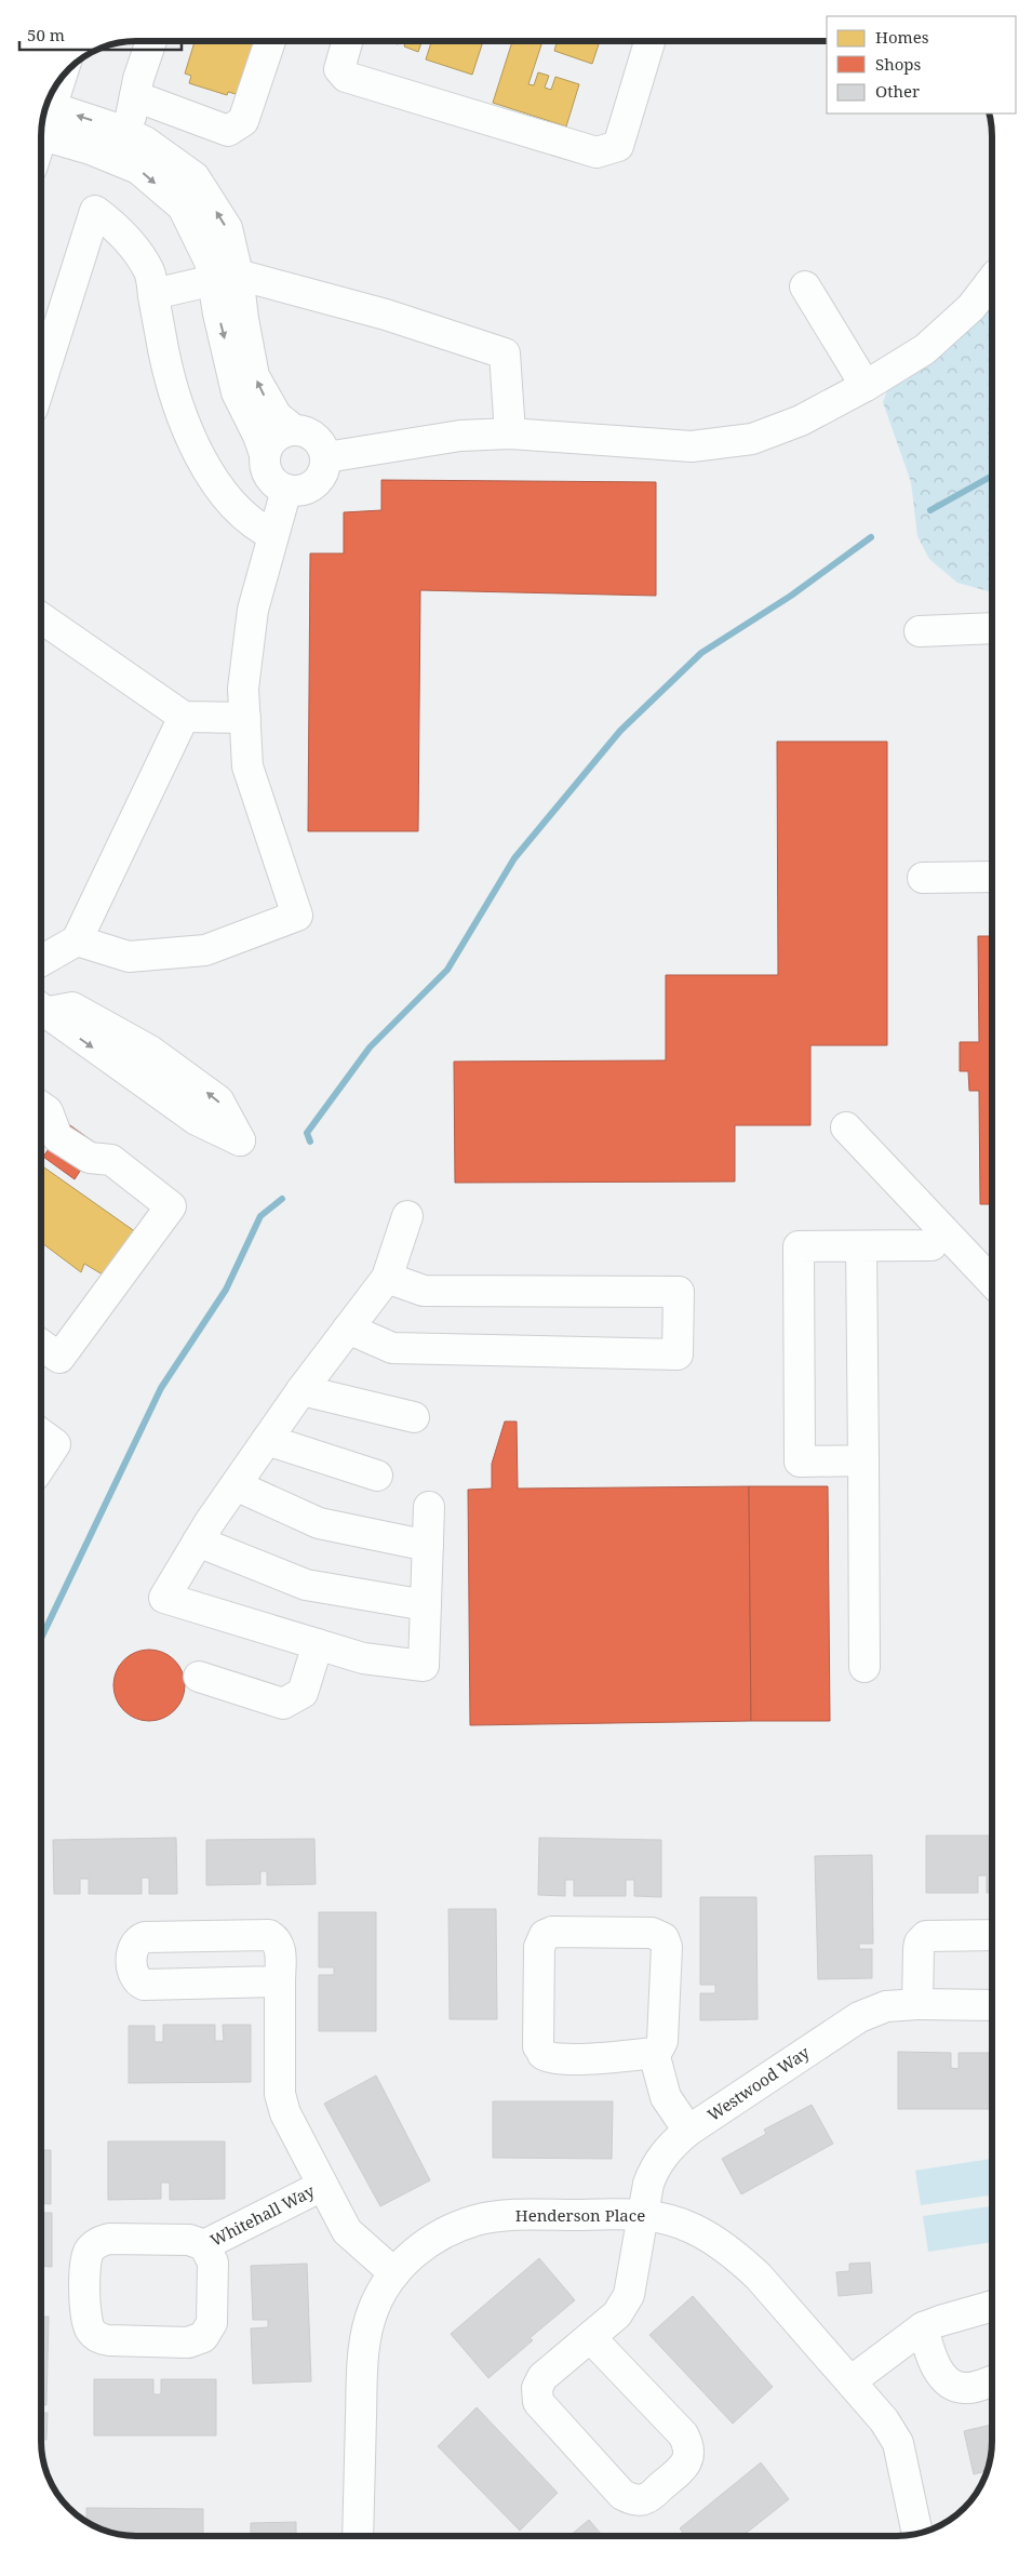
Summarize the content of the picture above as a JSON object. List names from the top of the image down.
{
  "streets": {
    "street": ["Westwood Way", "Whitehall Way", "Henderson Place"]
  },
  "crossings": [
    ["Westwood Way", "Henderson Place"],
    ["Whitehall Way", "Henderson Place"]
  ],
  "legend": ["Homes", "Shops", "Other"],
  "scale_bar": "50 m"
}
